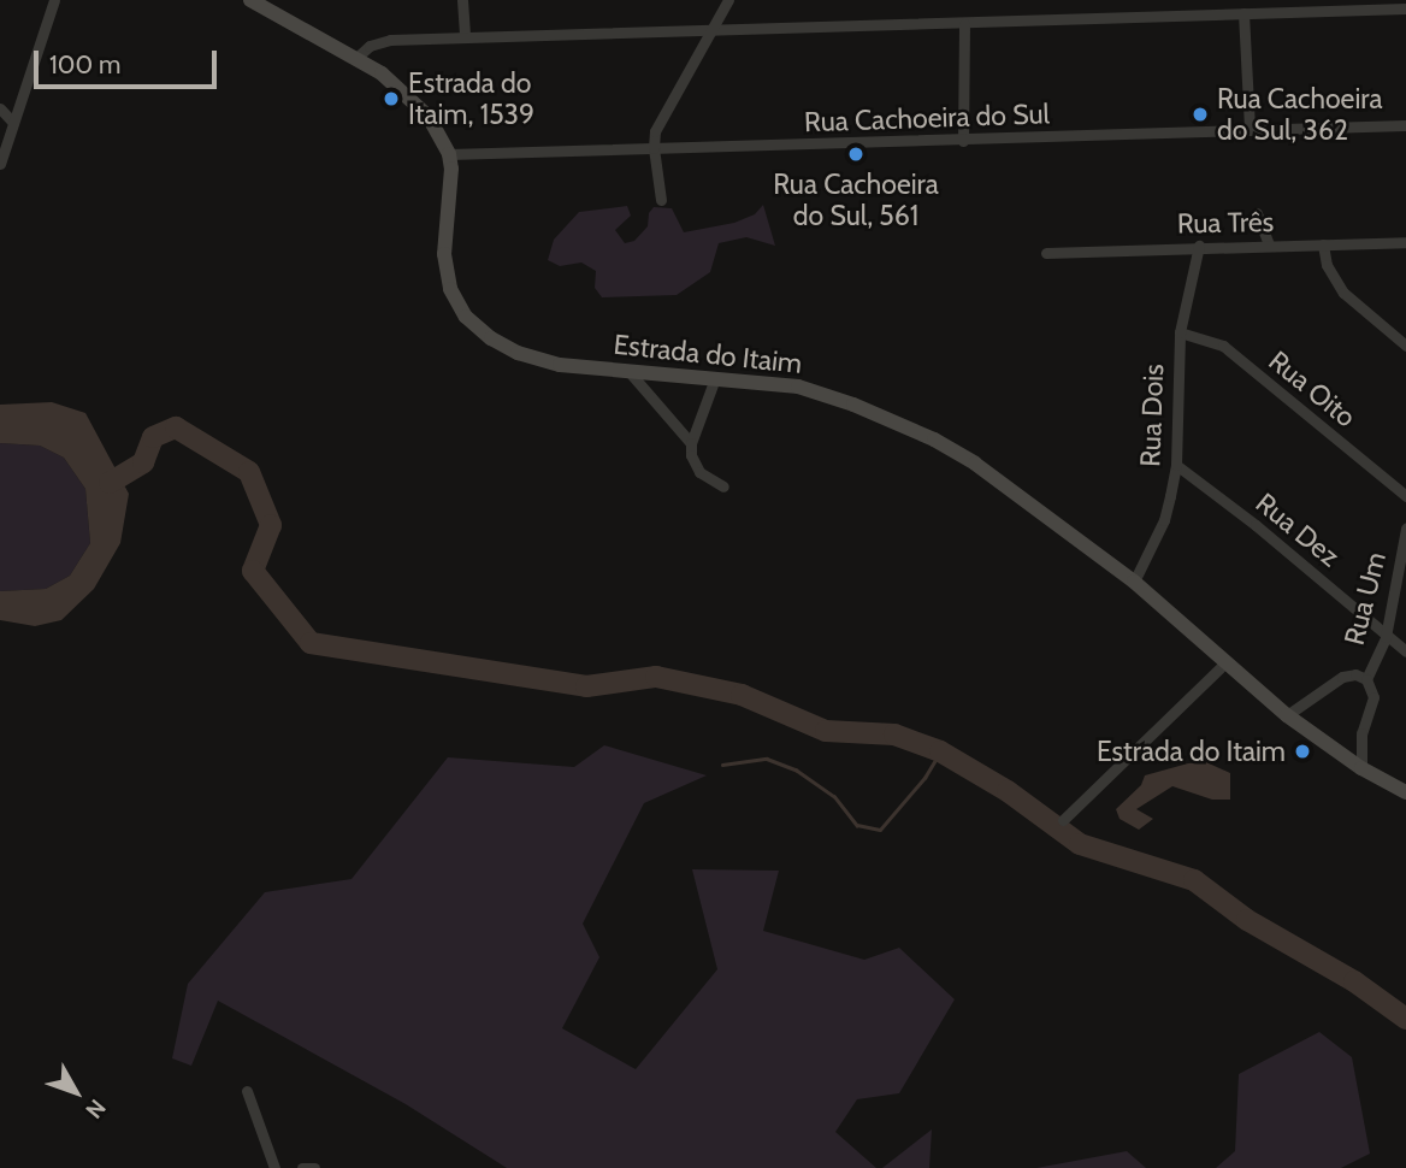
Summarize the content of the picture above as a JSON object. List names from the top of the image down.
{
  "streets": {
    "street": [
      "Rua Cachoeira do Sul",
      "Rua Três",
      "Estrada do Itaim",
      "Rua Oito",
      "Rua Dois",
      "Rua Dez",
      "Rua Um"
    ]
  },
  "crossings": [
    ["Rua Cachoeira do Sul", "Estrada do Itaim"],
    ["Rua Três", "Rua Dois"],
    ["Estrada do Itaim", "Rua Dois"],
    ["Estrada do Itaim", "Rua Um"],
    ["Rua Oito", "Rua Dois"],
    ["Rua Dois", "Rua Dez"],
    ["Rua Dez", "Rua Um"]
  ],
  "places": [
    "Estrada do Itaim, 1539",
    "Rua Cachoeira do Sul, 362",
    "Rua Cachoeira do Sul, 561",
    "Estrada do Itaim"
  ],
  "scale_bar": "100 m",
  "north": "bottom right"
}
